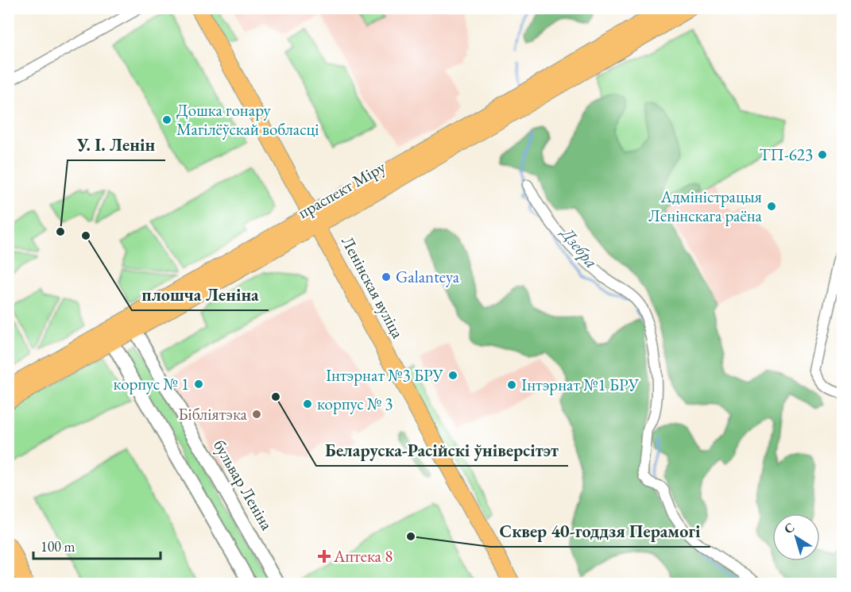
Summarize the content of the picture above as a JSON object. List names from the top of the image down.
{
  "streets": {
    "main road": ["праспект Міру", "Ленінская вуліца"],
    "street": ["бульвар Леніна"]
  },
  "crossings": [
    ["праспект Міру", "Ленінская вуліца"],
    ["праспект Міру", "бульвар Леніна"]
  ],
  "water": ["Дзебра"],
  "places": {
    "other": [
      "Дошка гонару Магілёўскай вобласці",
      "ТП-623",
      "Адміністрацыя Ленінскага раёна",
      "У. І. Ленін",
      "плошча Леніна",
      "Galanteya",
      "Інтэрнат №3 БРУ",
      "корпус № 1",
      "Інтэрнат №1 БРУ",
      "Беларуска-Расійскі ўніверсітэт",
      "корпус № 3",
      "Бібліятэка",
      "Сквер 40-годдзя Перамогі"
    ],
    "health": ["Аптека 8"]
  },
  "scale_bar": "100 m",
  "north": "top left"
}
